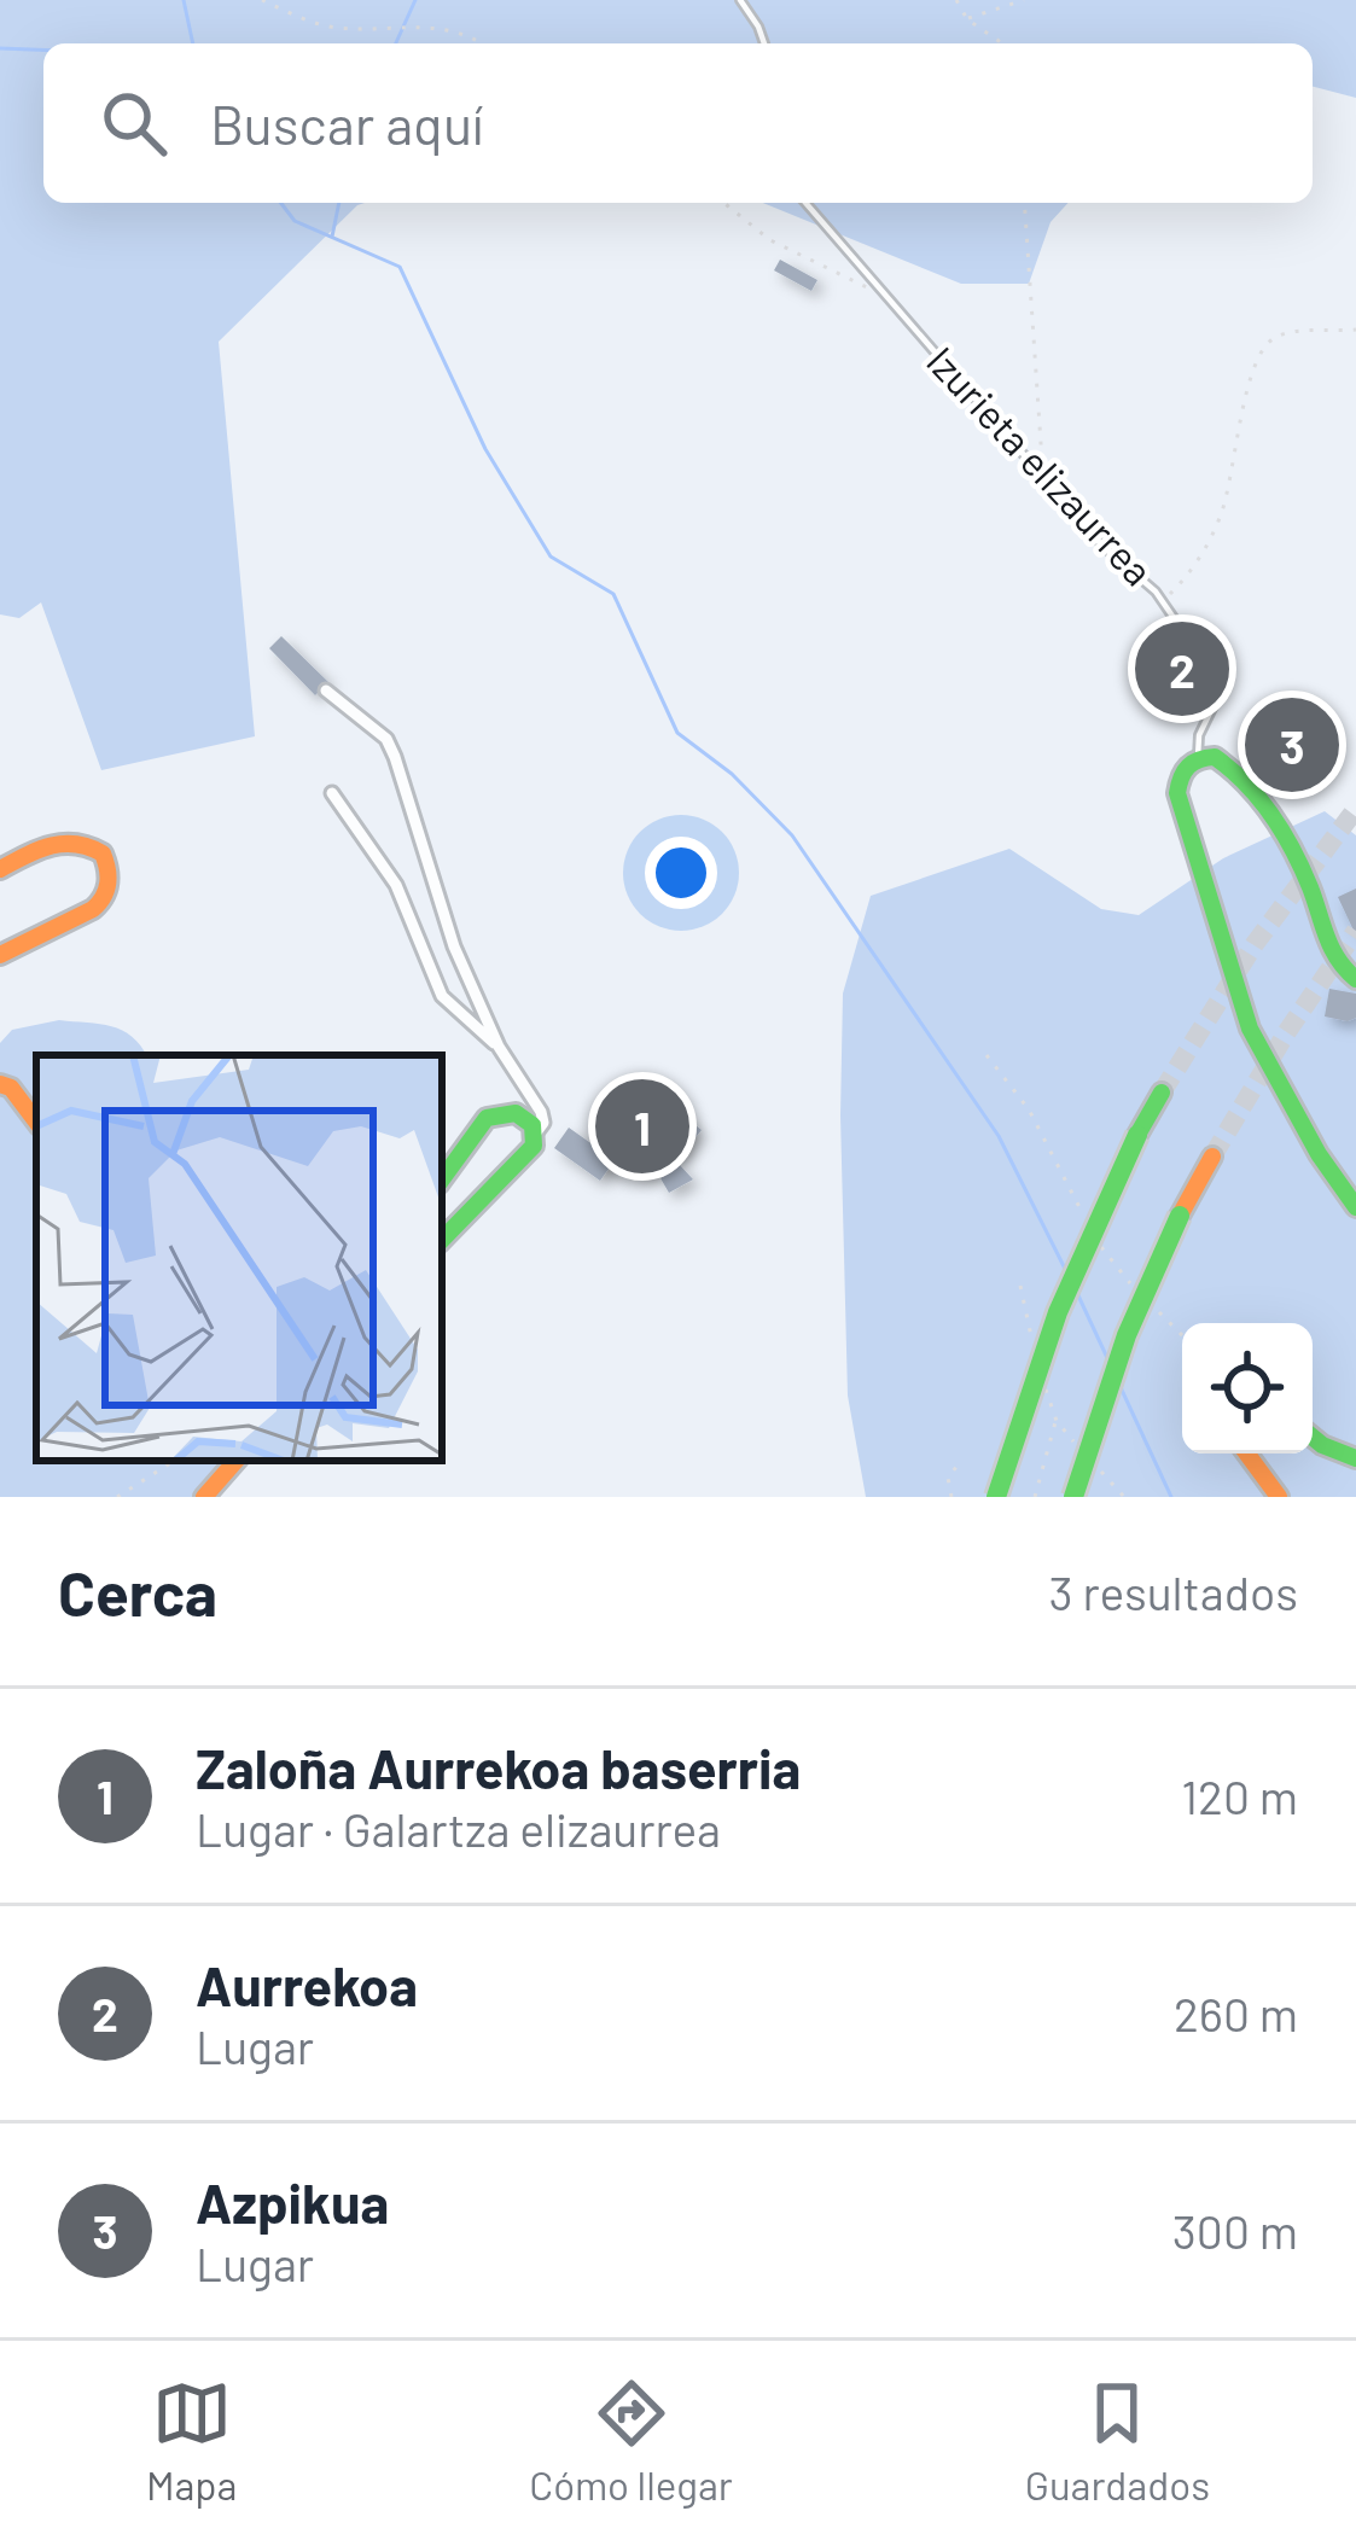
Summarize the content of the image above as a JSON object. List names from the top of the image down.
{
  "streets": {
    "lane": ["Izurieta elizaurrea"]
  },
  "page": {
    "search": "Buscar aquí",
    "pins": ["2", "3", "1"],
    "heading": ["Cerca", "3 resultados"],
    "list": [
      {
        "mark": "1",
        "name": "Zaloña Aurrekoa baserria",
        "note": "Lugar · Galartza elizaurrea",
        "value": "120 m"
      },
      {
        "mark": "2",
        "name": "Aurrekoa",
        "note": "Lugar",
        "value": "260 m"
      },
      {
        "mark": "3",
        "name": "Azpikua",
        "note": "Lugar",
        "value": "300 m"
      }
    ],
    "nav": ["Mapa", "Cómo llegar", "Guardados"]
  }
}
